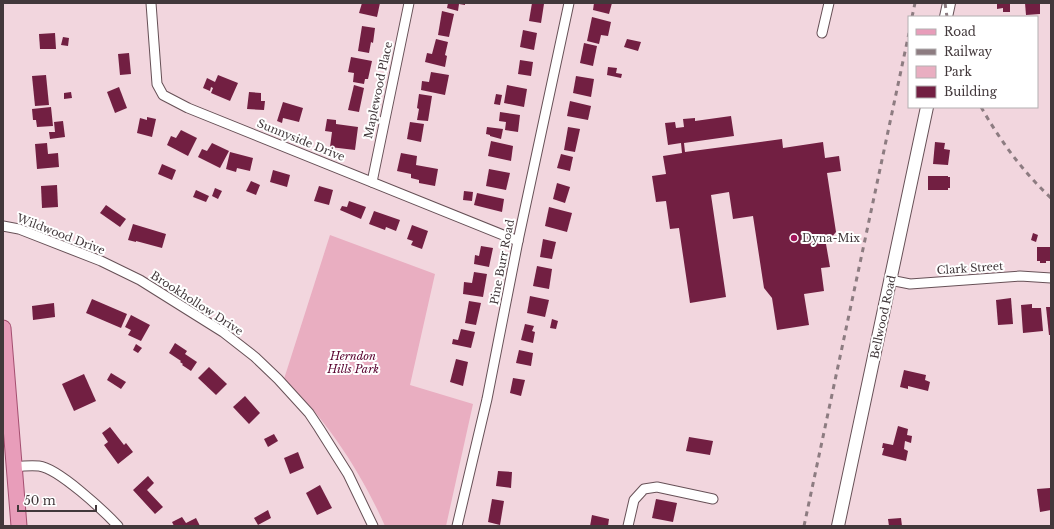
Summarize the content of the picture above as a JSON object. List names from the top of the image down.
{
  "streets": {
    "street": [
      "Maplewood Place",
      "Sunnyside Drive",
      "Wildwood Drive",
      "Pine Burr Road",
      "Clark Street",
      "Brookhollow Drive",
      "Bellwood Road"
    ]
  },
  "crossings": [
    ["Maplewood Place", "Sunnyside Drive"],
    ["Sunnyside Drive", "Pine Burr Road"],
    ["Wildwood Drive", "Brookhollow Drive"],
    ["Clark Street", "Bellwood Road"]
  ],
  "parks": ["Herndon Hills Park"],
  "places": ["Dyna-Mix"],
  "legend": [
    "Road",
    "Railway",
    "Park",
    "Building"
  ],
  "scale_bar": "50 m"
}
